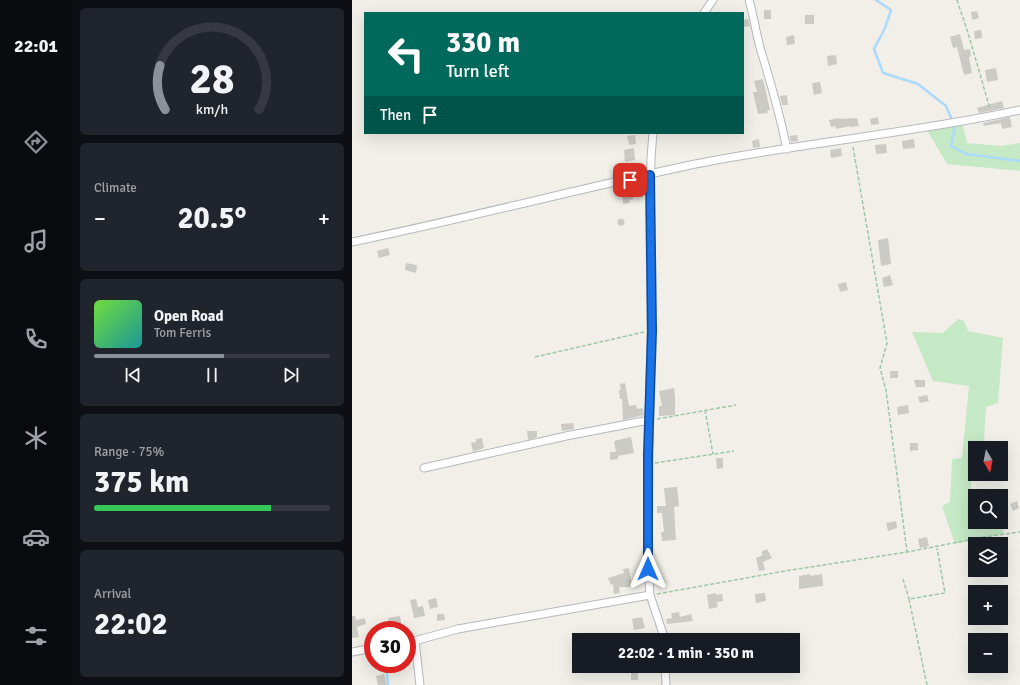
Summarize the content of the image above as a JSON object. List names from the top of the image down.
{
  "north": "bottom",
  "page": {
    "tabs": "22:01",
    "turn": ["330 m", "Turn left"],
    "then": "Then",
    "tile": [
      "Climate",
      ["Range · 75%", "375 km"],
      ["Arrival", "22:02"]
    ],
    "heat": ["−", "20.5°", "+"],
    "song": ["Open Road", "Tom Ferris"],
    "map_buttons": ["+", "−"],
    "limit": "30",
    "trip": "22:02 · 1 min · 350 m",
    "gauge": ["28", "km/h"]
  }
}
